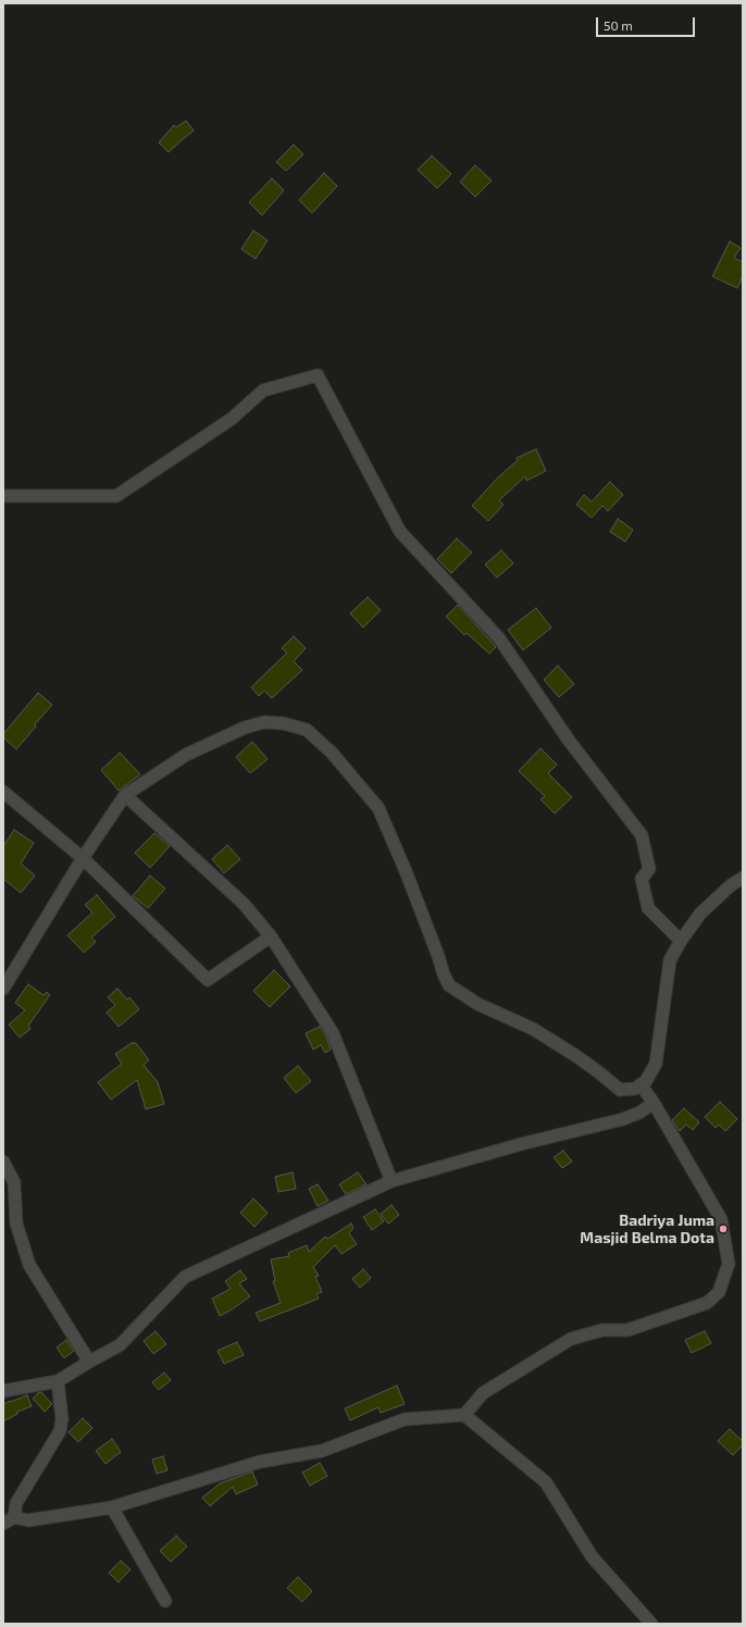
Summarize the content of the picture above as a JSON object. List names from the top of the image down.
{
  "places": ["Badriya Juma Masjid Belma Dota"],
  "scale_bar": "50 m"
}
